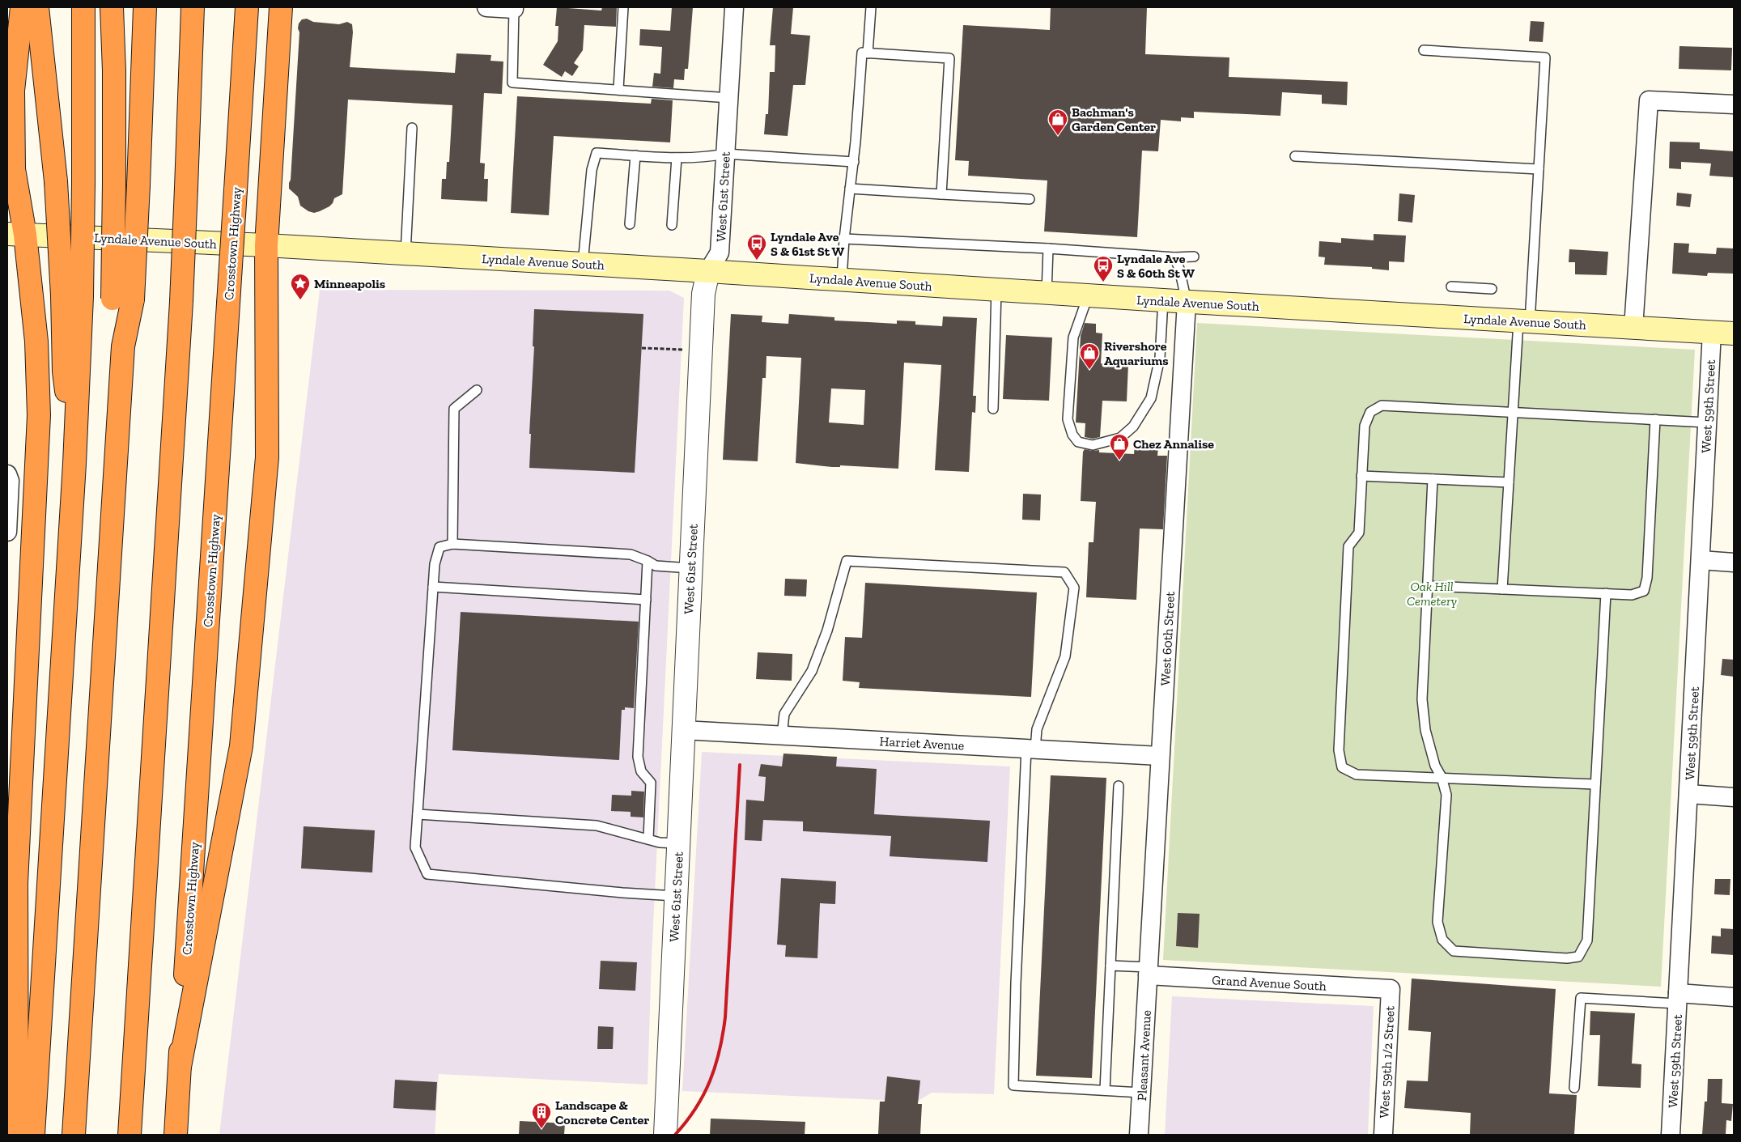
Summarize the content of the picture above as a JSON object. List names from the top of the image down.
{
  "streets": {
    "highway": ["Crosstown Highway"],
    "main road": ["Lyndale Avenue South"],
    "street": [
      "West 61st Street",
      "West 59th Street",
      "West 60th Street",
      "Harriet Avenue",
      "Grand Avenue South",
      "Pleasant Avenue",
      "West 59th 1/2 Street"
    ]
  },
  "crossings": [
    ["West 61st Street", "Lyndale Avenue South"],
    ["West 61st Street", "Harriet Avenue"],
    ["Lyndale Avenue South", "West 59th Street"],
    ["Lyndale Avenue South", "West 60th Street"],
    ["West 60th Street", "Harriet Avenue"],
    ["West 60th Street", "Grand Avenue South"],
    ["West 60th Street", "Pleasant Avenue"],
    ["Grand Avenue South", "Pleasant Avenue"],
    ["Grand Avenue South", "West 59th 1/2 Street"]
  ],
  "parks": ["Oak Hill Cemetery"],
  "places": {
    "shop": ["Bachman's Garden Center", "Rivershore Aquariums", "Chez Annalise"],
    "bus stop": ["Lyndale Ave S & 61st St W", "Lyndale Ave S & 60th St W"],
    "place": ["Minneapolis"],
    "building": ["Landscape & Concrete Center"]
  }
}
